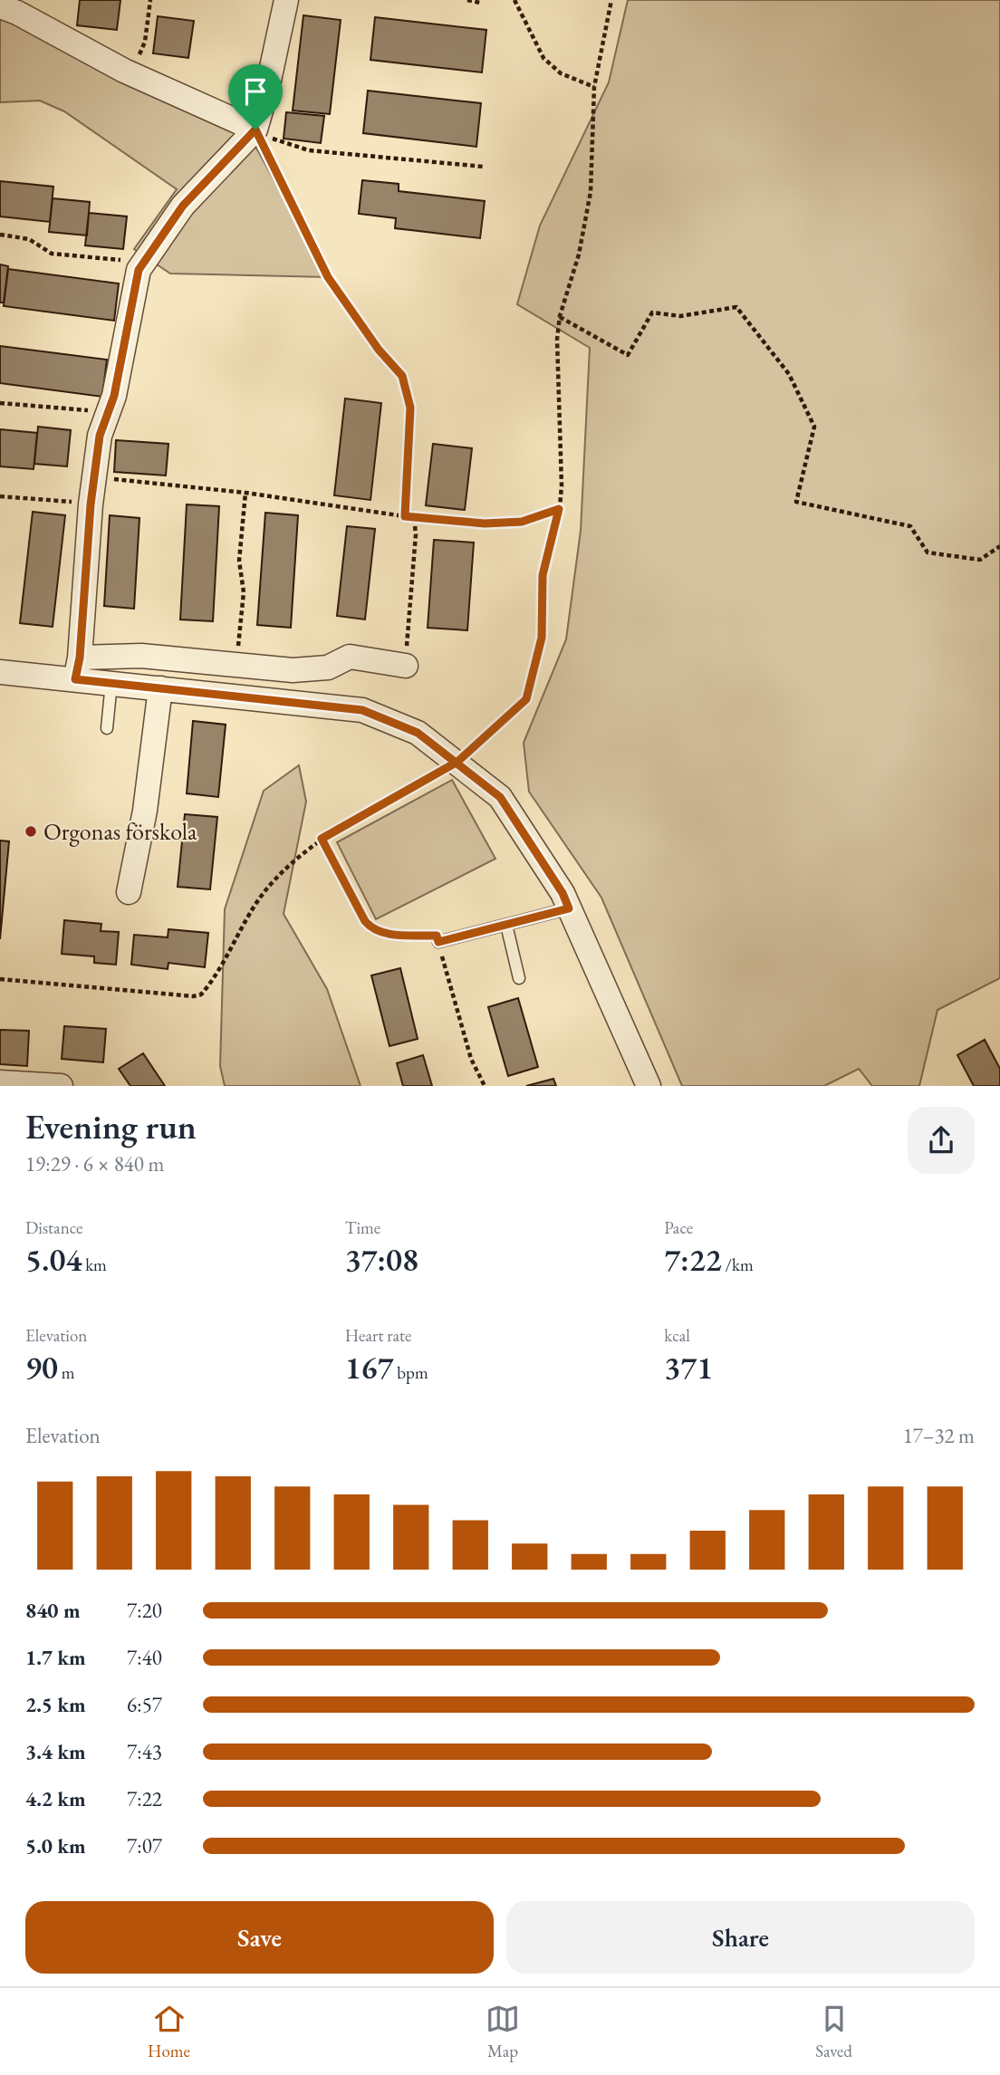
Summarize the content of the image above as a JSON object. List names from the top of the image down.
{
  "places": ["Orgonas förskola"],
  "page": {
    "heading": ["Evening run", "19:29 · 6 × 840 m"],
    "stats": [
      ["Distance", "5.04 km"],
      ["Time", "37:08"],
      ["Pace", "7:22 /km"],
      ["Elevation", "90 m"],
      ["Heart rate", "167 bpm"],
      ["kcal", "371"]
    ],
    "chart": ["Elevation", "17–32 m"],
    "list": [
      {
        "name": "840 m",
        "note": "7:20"
      },
      {
        "name": "1.7 km",
        "note": "7:40"
      },
      {
        "name": "2.5 km",
        "note": "6:57"
      },
      {
        "name": "3.4 km",
        "note": "7:43"
      },
      {
        "name": "4.2 km",
        "note": "7:22"
      },
      {
        "name": "5.0 km",
        "note": "7:07"
      }
    ],
    "buttons": ["Save", "Share"],
    "tabs": ["Home", "Map", "Saved"]
  }
}
